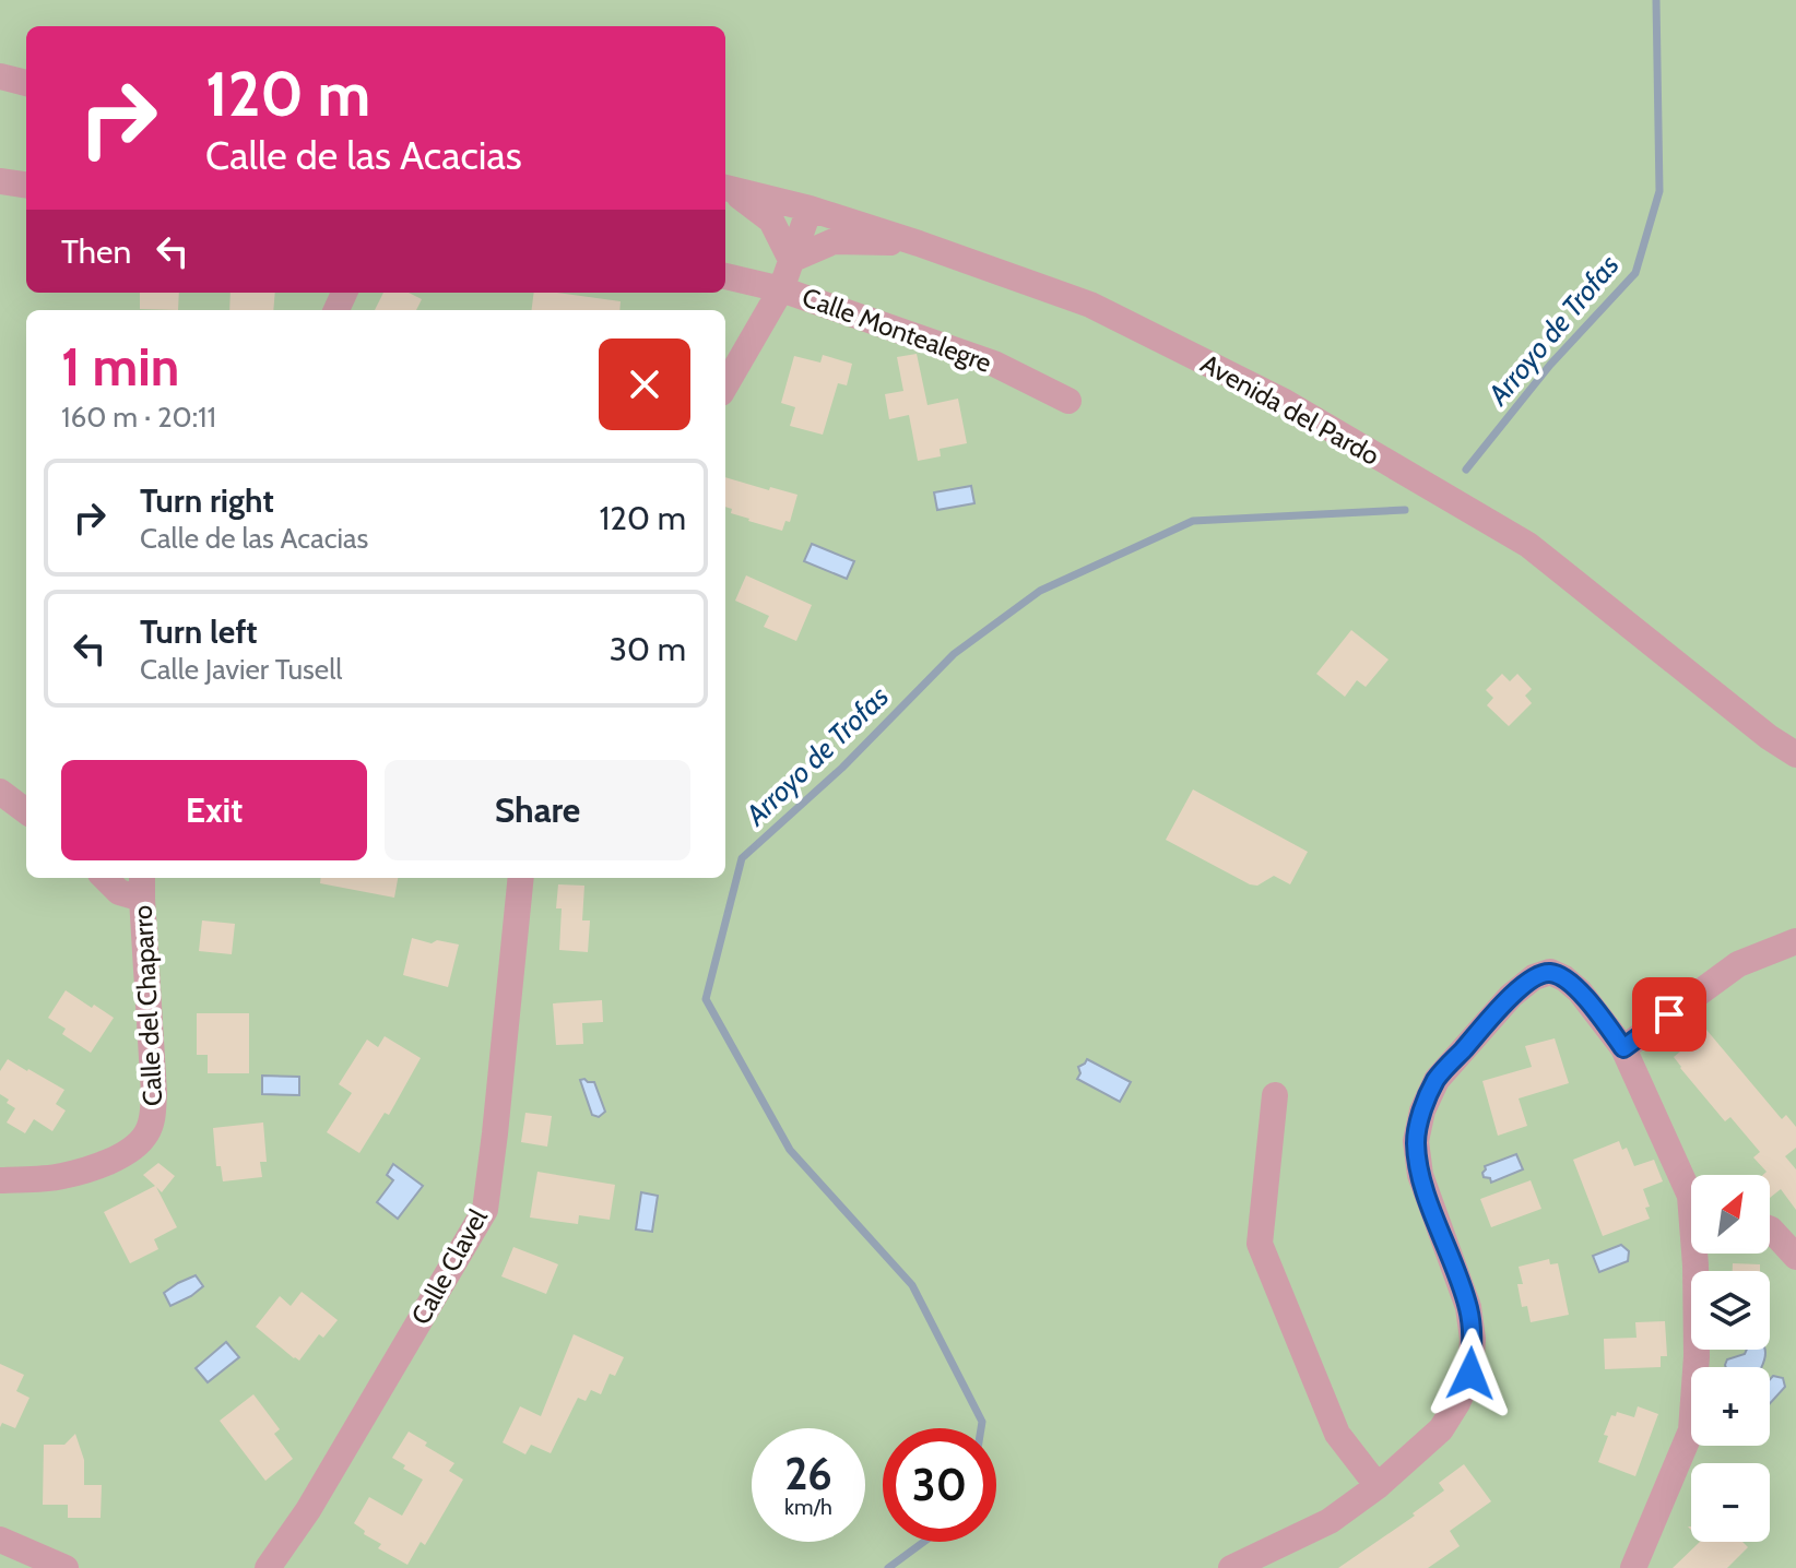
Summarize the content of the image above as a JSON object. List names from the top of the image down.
{
  "streets": {
    "street": [
      "Calle Montealegre",
      "Avenida del Pardo",
      "Calle del Chaparro",
      "Calle Clavel"
    ]
  },
  "water": ["Arroyo de Trofas"],
  "north": "top right",
  "page": {
    "turn": ["120 m", "Calle de las Acacias"],
    "then": "Then",
    "heading": ["1 min", "160 m · 20:11"],
    "list": [
      {
        "name": "Turn right",
        "note": "Calle de las Acacias",
        "value": "120 m"
      },
      {
        "name": "Turn left",
        "note": "Calle Javier Tusell",
        "value": "30 m"
      }
    ],
    "buttons": ["Exit", "Share"],
    "map_buttons": ["+", "−"],
    "speed": "26 km/h",
    "limit": "30"
  }
}
